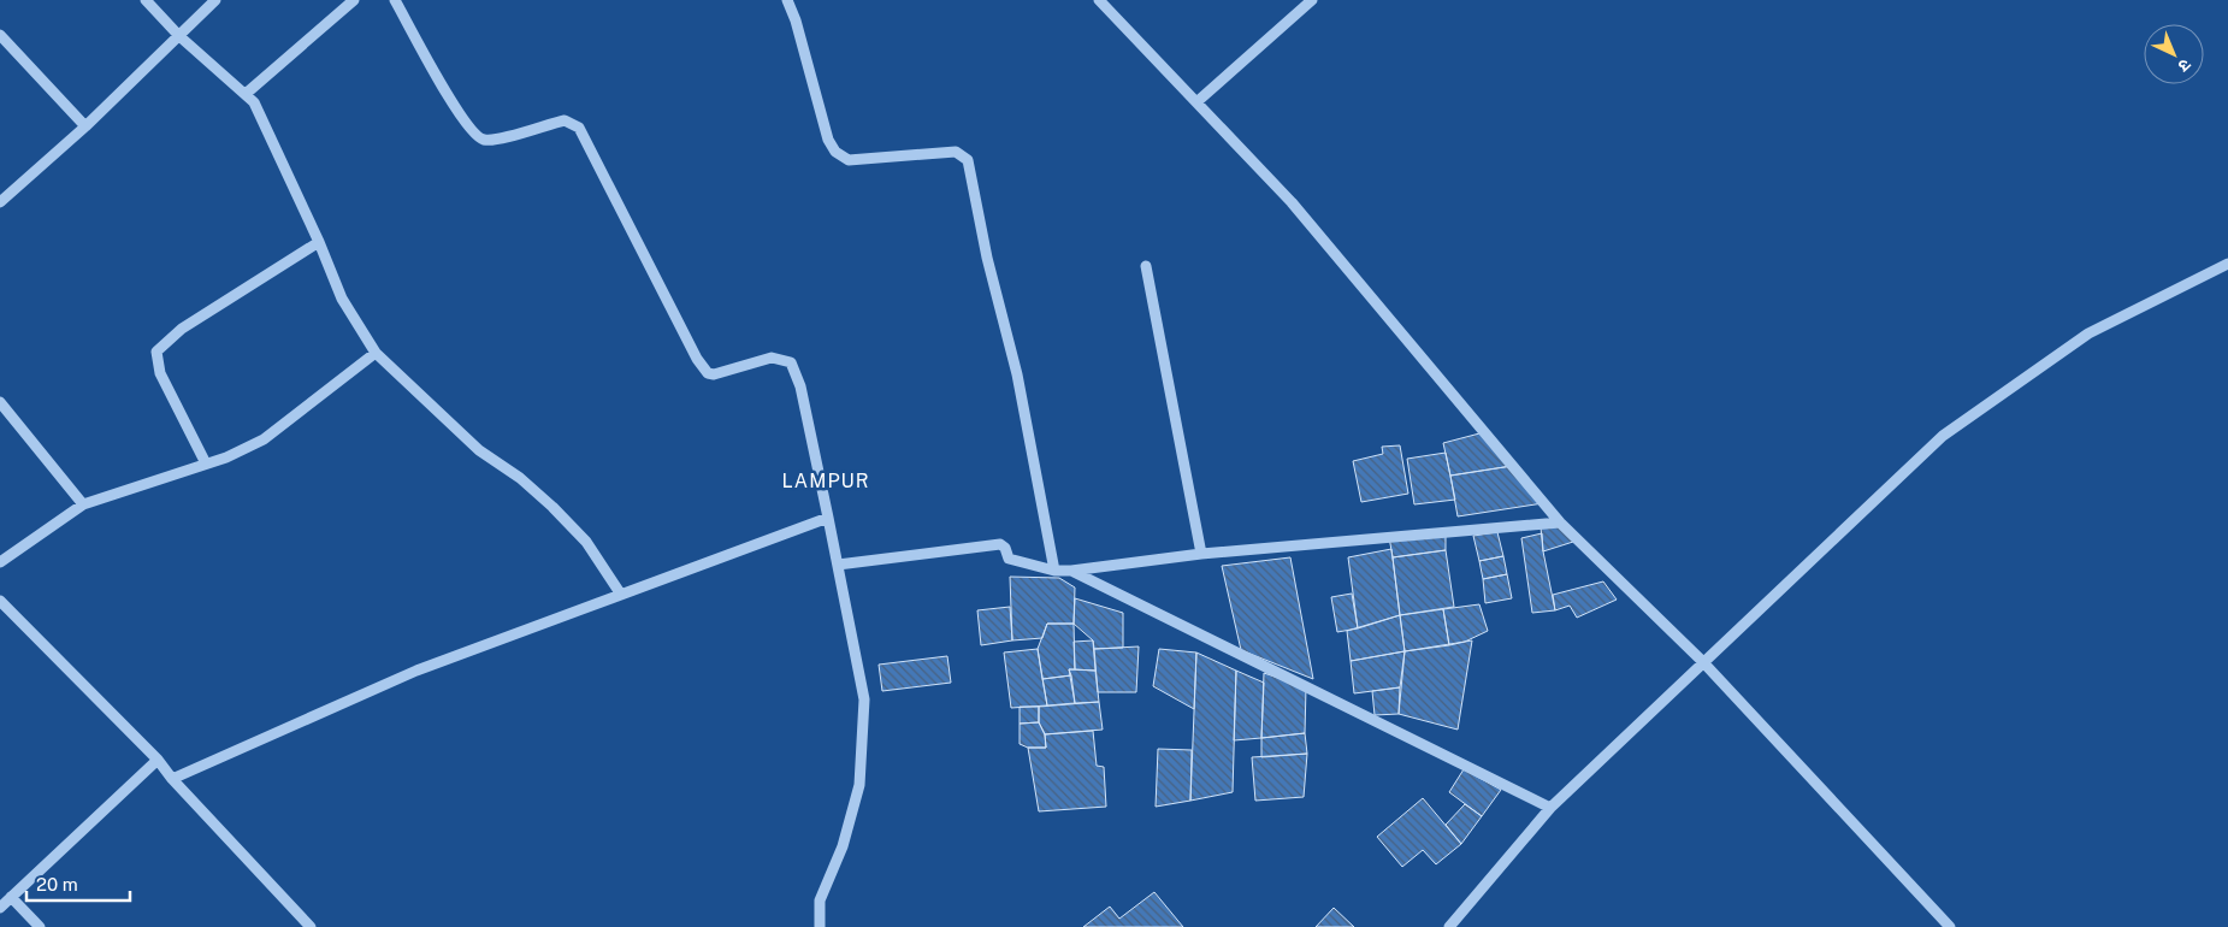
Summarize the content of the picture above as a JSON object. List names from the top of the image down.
{
  "districts": ["LAMPUR"],
  "scale_bar": "20 m",
  "north": "bottom right"
}
